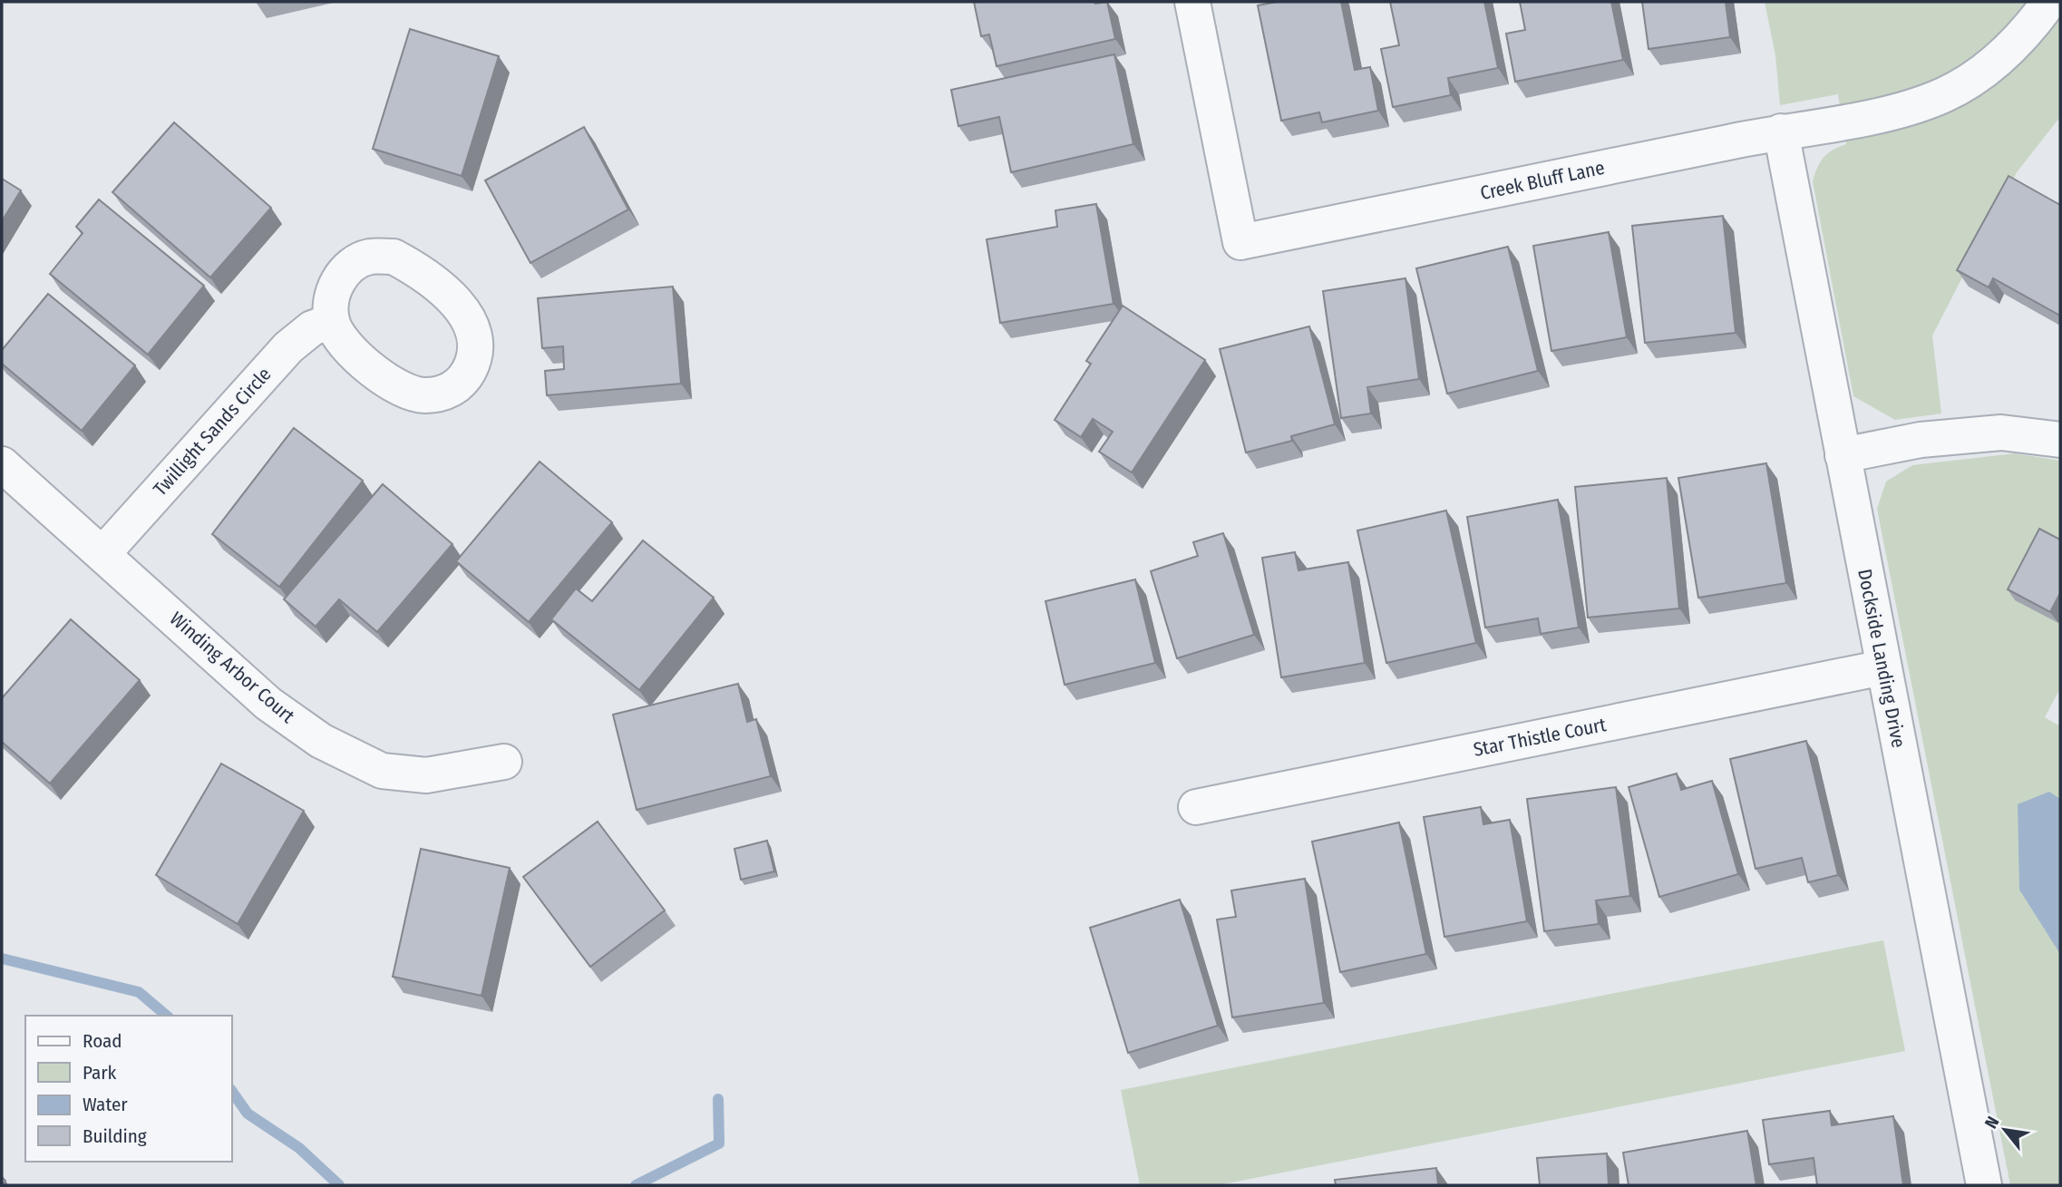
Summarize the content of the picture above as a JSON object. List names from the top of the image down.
{
  "streets": {
    "street": [
      "Creek Bluff Lane",
      "Twillight Sands Circle",
      "Dockside Landing Drive",
      "Winding Arbor Court",
      "Star Thistle Court"
    ]
  },
  "crossings": [
    ["Creek Bluff Lane", "Dockside Landing Drive"],
    ["Twillight Sands Circle", "Winding Arbor Court"],
    ["Dockside Landing Drive", "Star Thistle Court"]
  ],
  "legend": [
    "Road",
    "Park",
    "Water",
    "Building"
  ],
  "north": "top left"
}
